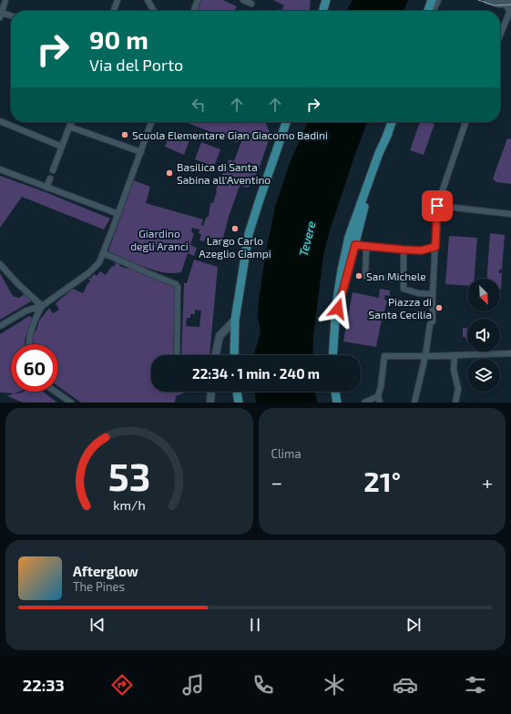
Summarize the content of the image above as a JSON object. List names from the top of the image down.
{
  "water": ["Tevere"],
  "parks": ["Giardino degli Aranci"],
  "places": [
    "Scuola Elementare Gian Giacomo Badini",
    "Basilica di Santa Sabina all'Aventino",
    "Largo Carlo Azeglio Ciampi",
    "San Michele",
    "Piazza di Santa Cecilia"
  ],
  "north": "bottom right",
  "page": {
    "turn": ["90 m", "Via del Porto"],
    "limit": "60",
    "trip": "22:34 · 1 min · 240 m",
    "tile": "Clima",
    "heat": ["−", "21°", "+"],
    "song": ["Afterglow", "The Pines"],
    "tabs": "22:33",
    "gauge": ["53", "km/h"]
  }
}
